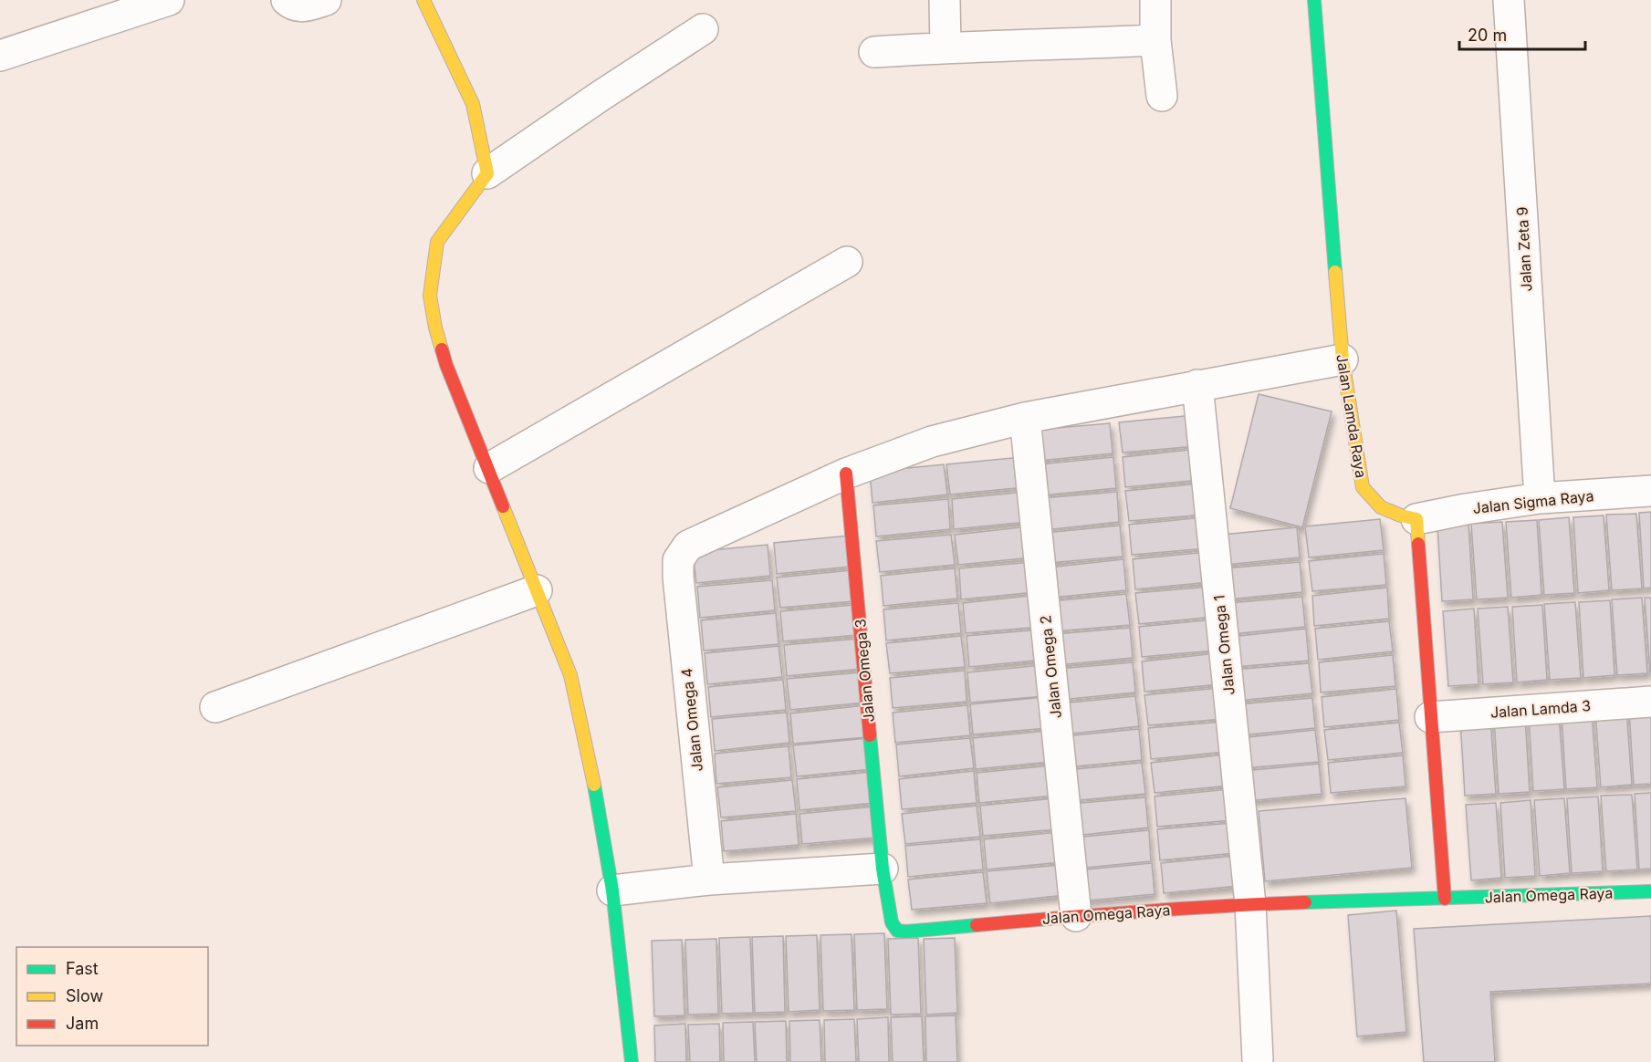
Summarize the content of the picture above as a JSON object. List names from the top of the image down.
{
  "streets": {
    "street": [
      "Jalan Zeta 9",
      "Jalan Lamda Raya",
      "Jalan Sigma Raya",
      "Jalan Omega 1",
      "Jalan Omega 2",
      "Jalan Omega 3",
      "Jalan Lamda 3",
      "Jalan Omega 4",
      "Jalan Omega Raya"
    ]
  },
  "crossings": [
    ["Jalan Zeta 9", "Jalan Sigma Raya"],
    ["Jalan Lamda Raya", "Jalan Sigma Raya"],
    ["Jalan Omega 1", "Jalan Omega Raya"],
    ["Jalan Omega 2", "Jalan Omega Raya"],
    ["Jalan Omega 3", "Jalan Omega 4"],
    ["Jalan Omega 3", "Jalan Omega Raya"]
  ],
  "legend": ["Fast", "Slow", "Jam"],
  "scale_bar": "20 m"
}
